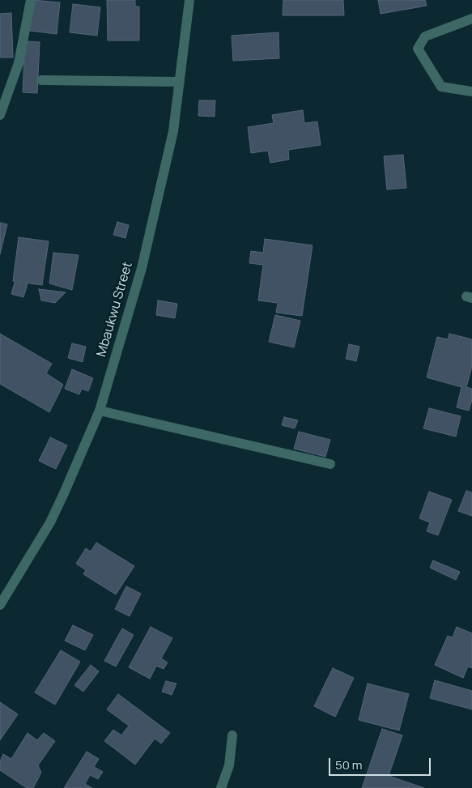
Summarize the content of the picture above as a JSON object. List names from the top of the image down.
{
  "streets": {
    "street": ["Mbaukwu Street"]
  },
  "scale_bar": "50 m"
}
